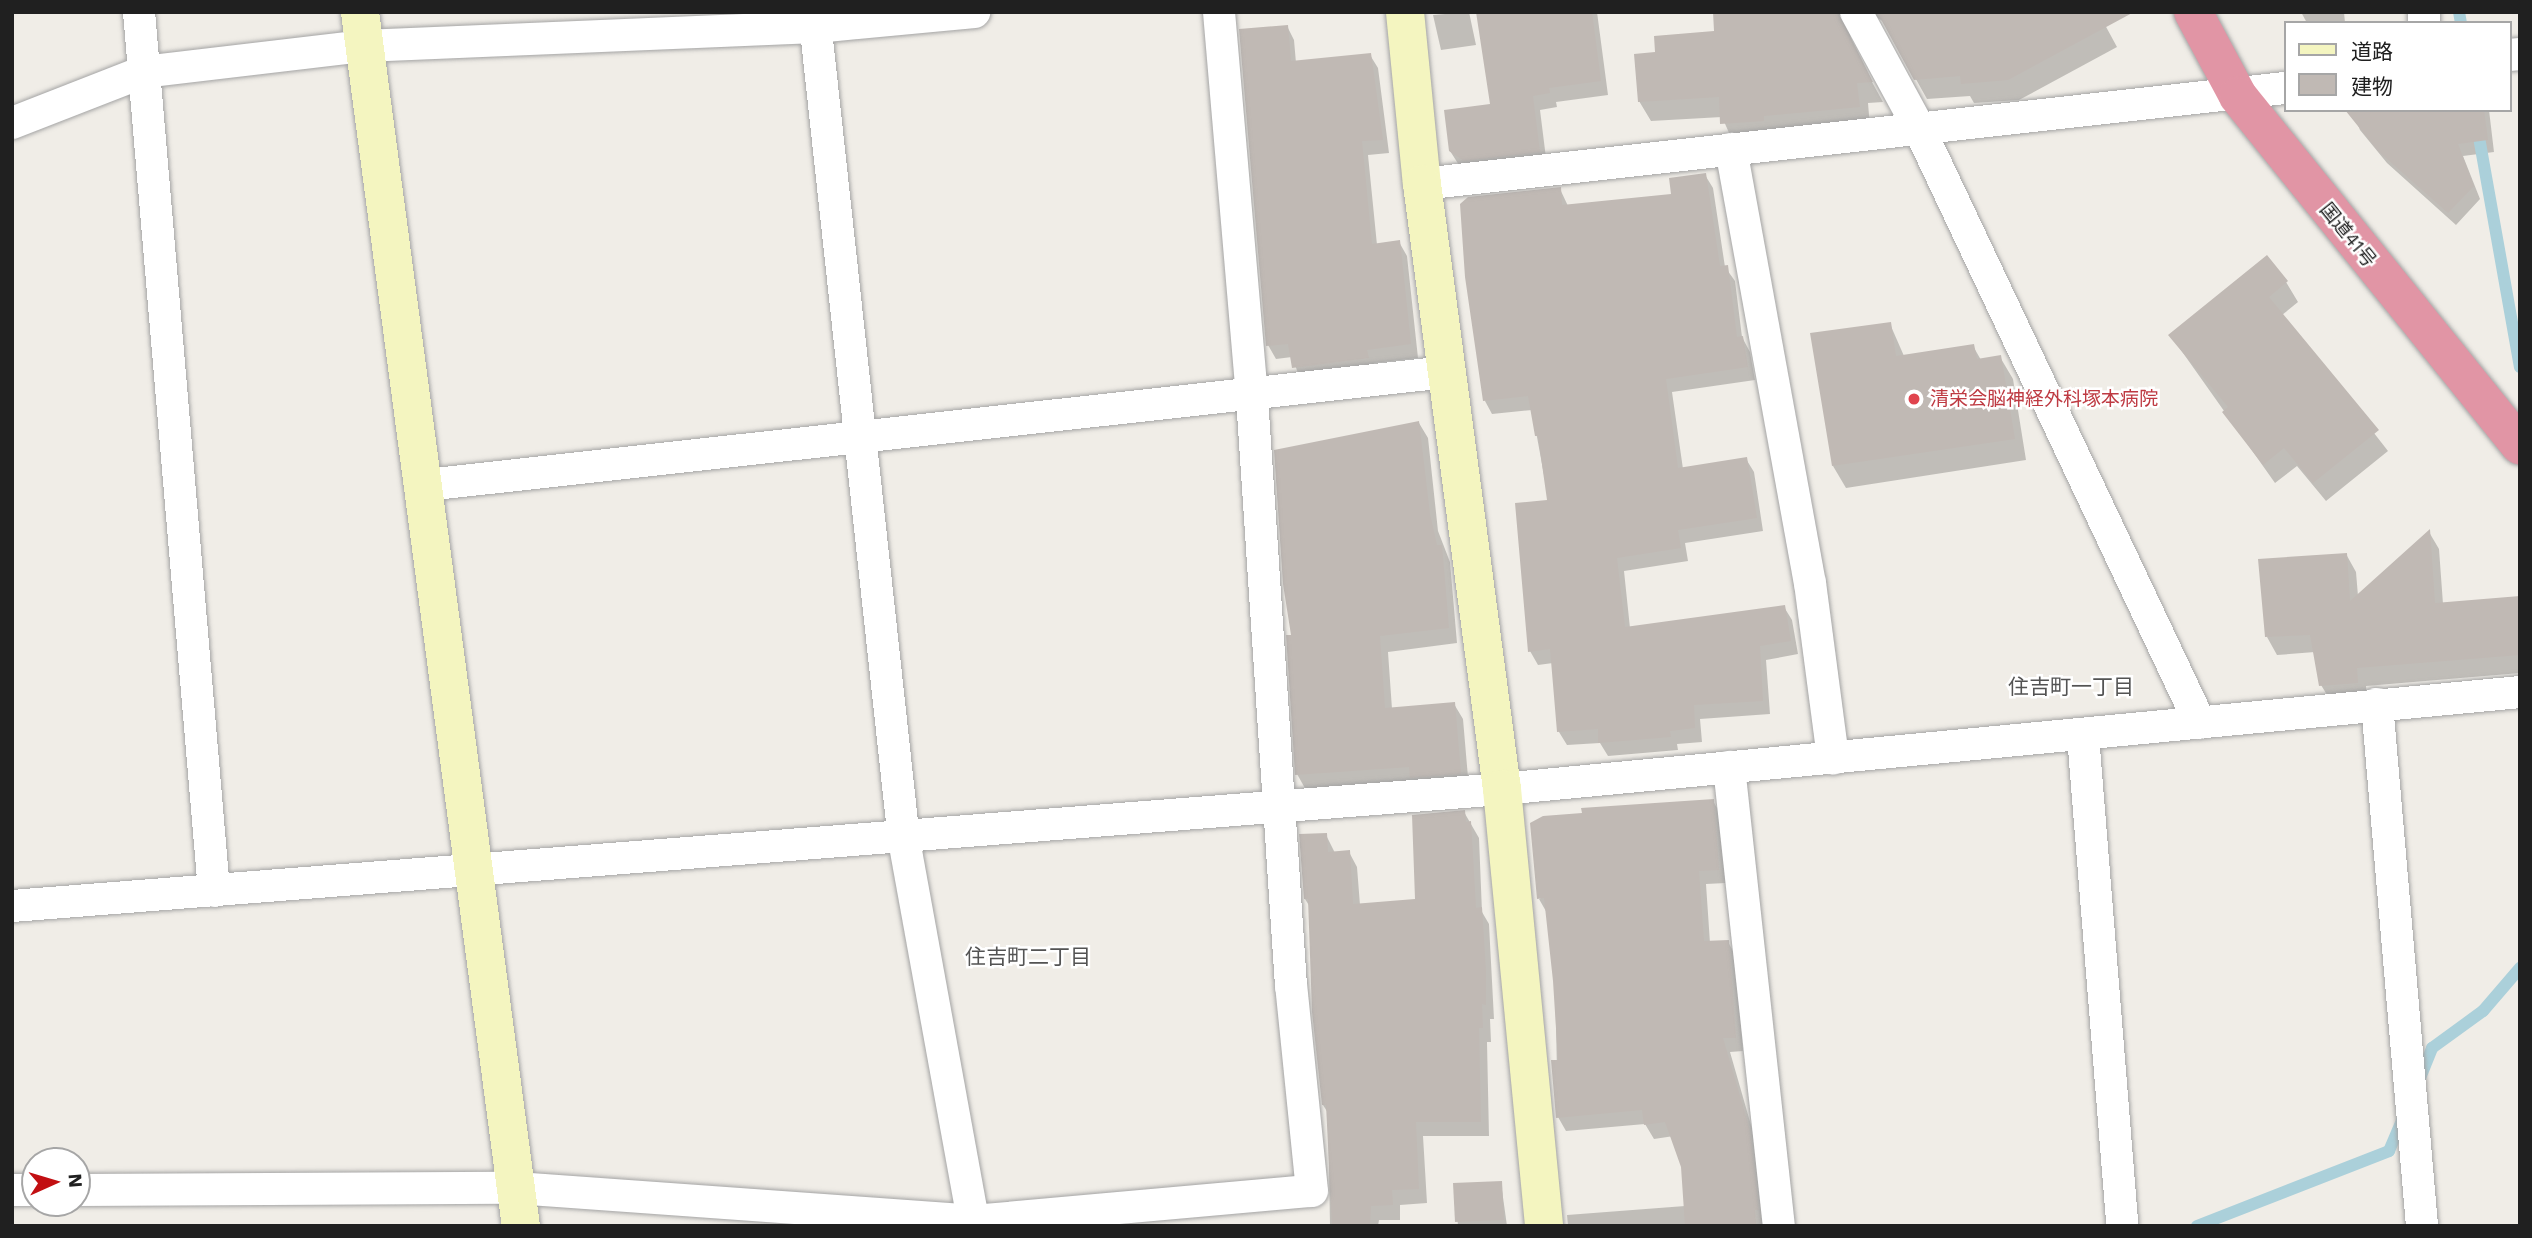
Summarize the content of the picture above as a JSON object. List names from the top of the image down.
{
  "streets": {
    "highway": ["国道41号"]
  },
  "districts": ["住吉町一丁目", "住吉町二丁目"],
  "places": ["清栄会脳神経外科塚本病院"],
  "legend": ["道路", "建物"],
  "north": "right"
}
